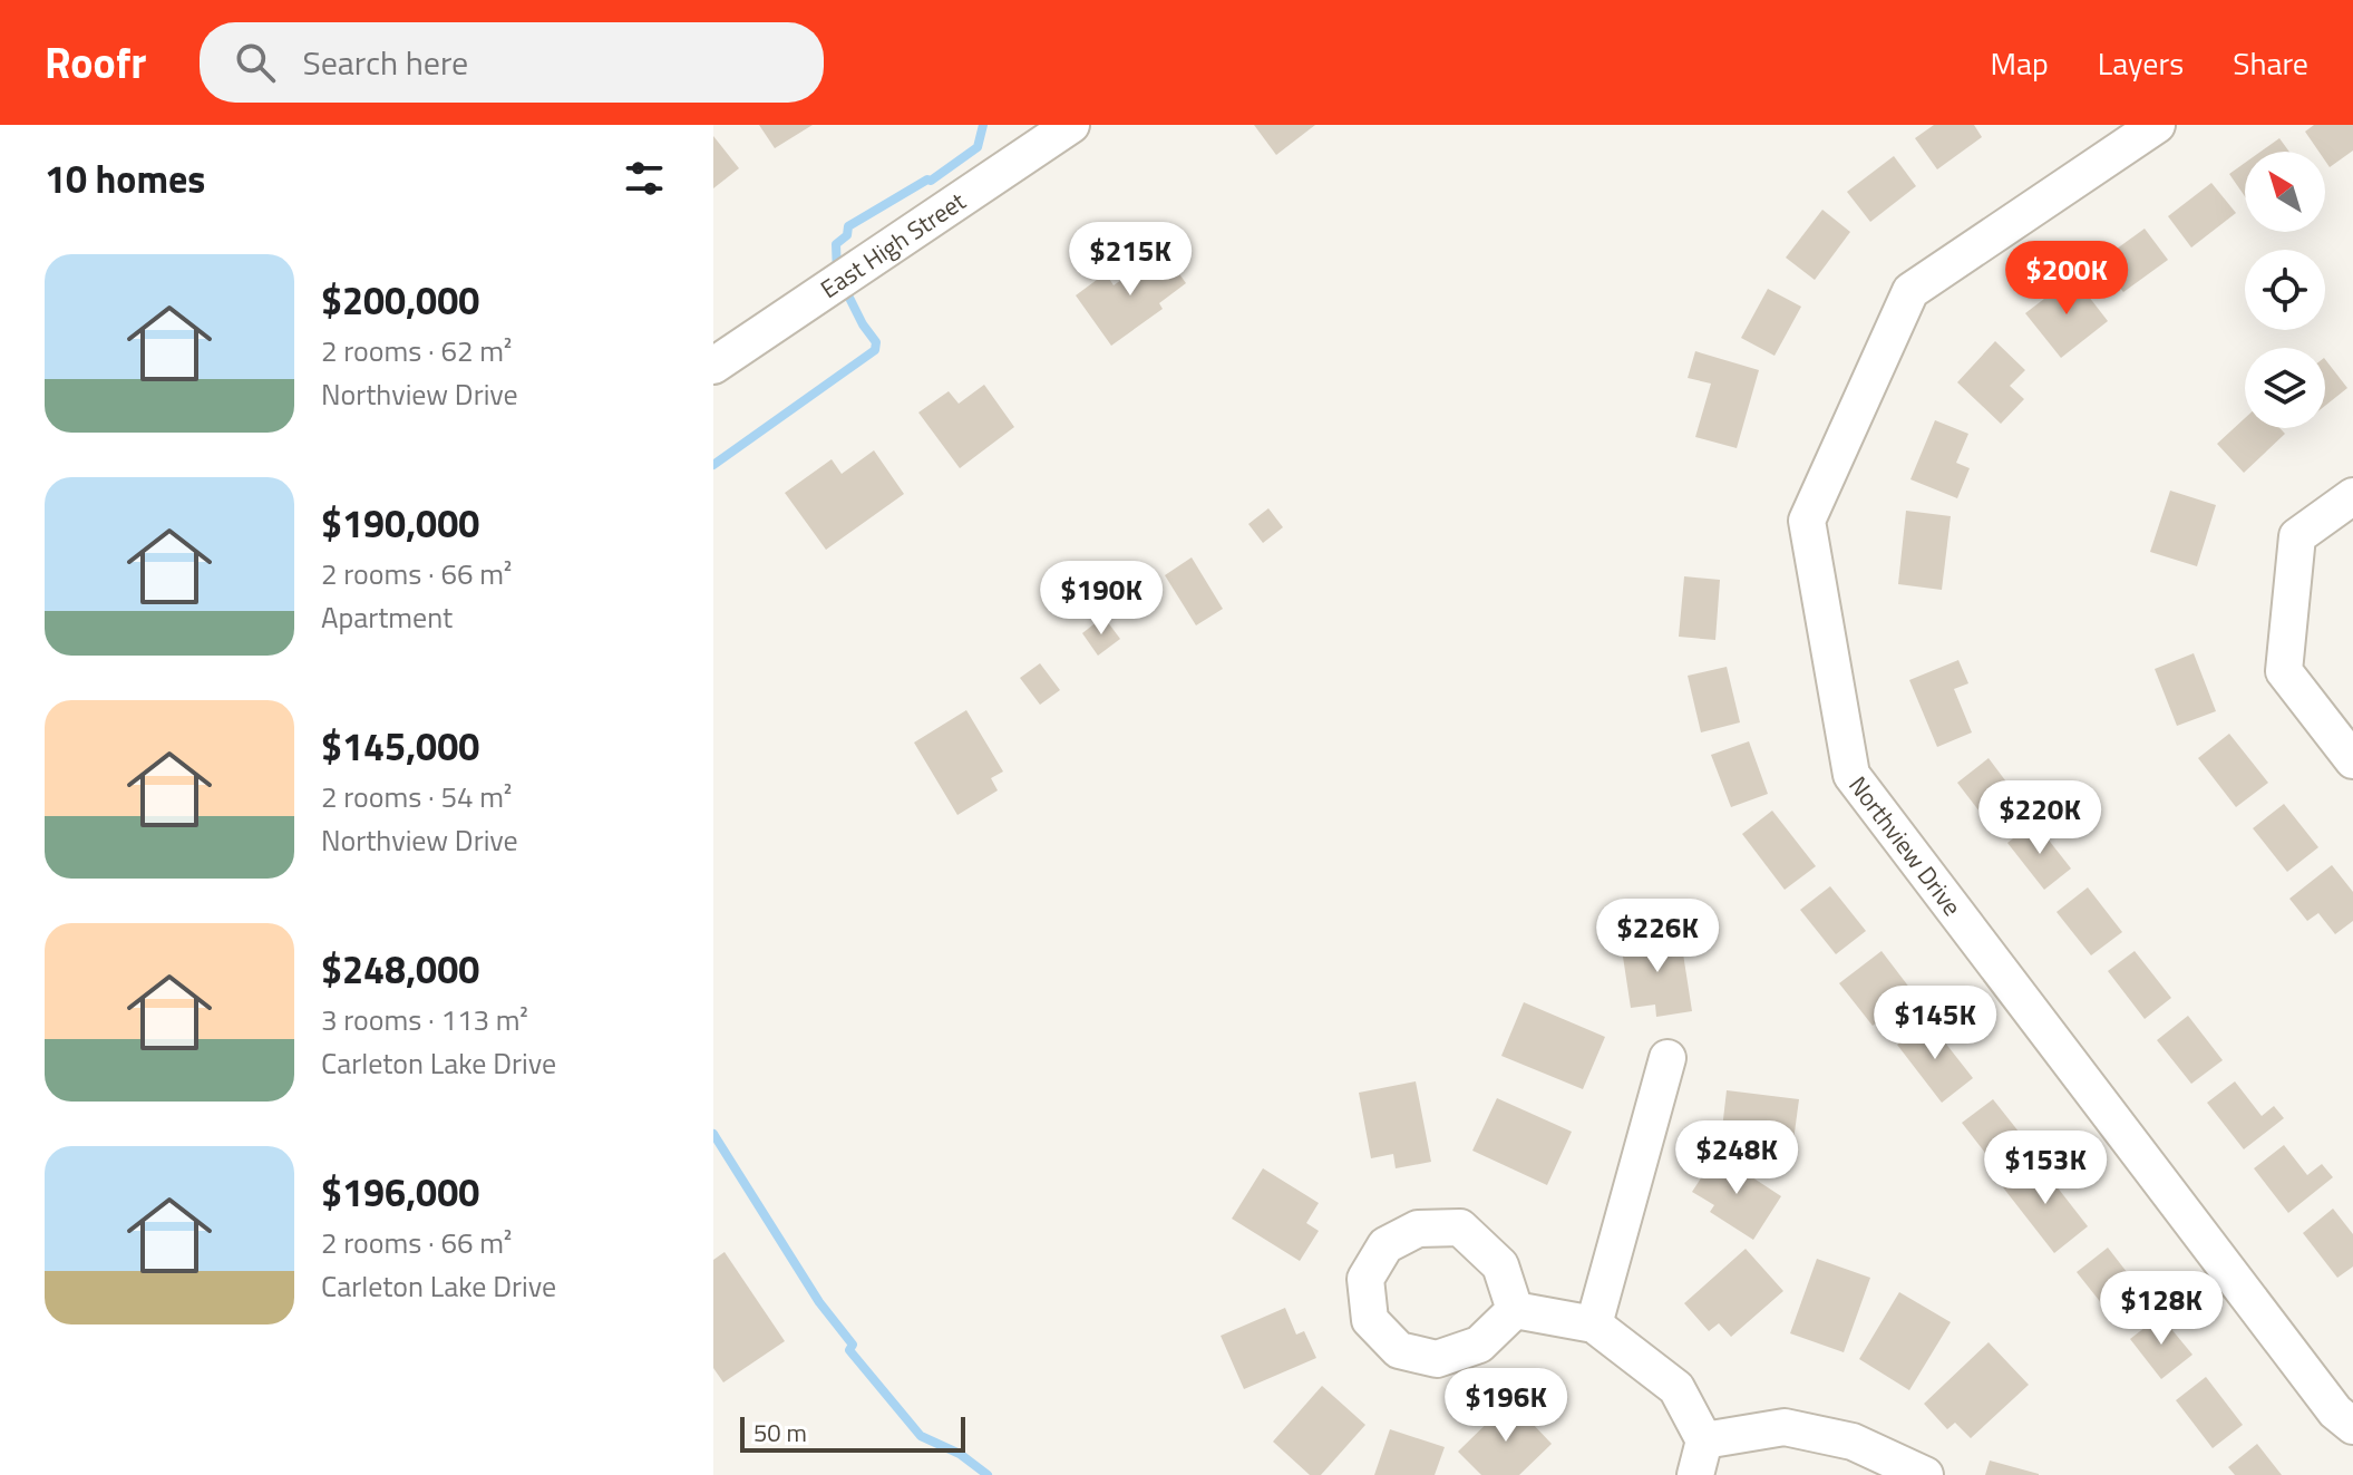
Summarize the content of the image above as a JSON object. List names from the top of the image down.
{
  "streets": {
    "street": ["East High Street", "Northview Drive"]
  },
  "scale_bar": "50 m",
  "north": "top left",
  "page": {
    "header": "Roofr",
    "search": "Search here",
    "nav": ["Map", "Layers", "Share"],
    "heading": "10 homes",
    "price": [
      "$215K",
      "$200K",
      "$190K",
      "$220K",
      "$226K",
      "$145K",
      "$248K",
      "$153K",
      "$128K",
      "$196K"
    ],
    "list": [
      {
        "name": "$200,000",
        "note": "2 rooms · 62 m² · Northview Drive"
      },
      {
        "name": "$190,000",
        "note": "2 rooms · 66 m² · Apartment"
      },
      {
        "name": "$145,000",
        "note": "2 rooms · 54 m² · Northview Drive"
      },
      {
        "name": "$248,000",
        "note": "3 rooms · 113 m² · Carleton Lake Drive"
      },
      {
        "name": "$196,000",
        "note": "2 rooms · 66 m² · Carleton Lake Drive"
      }
    ],
    "scale": "50 m"
  }
}
